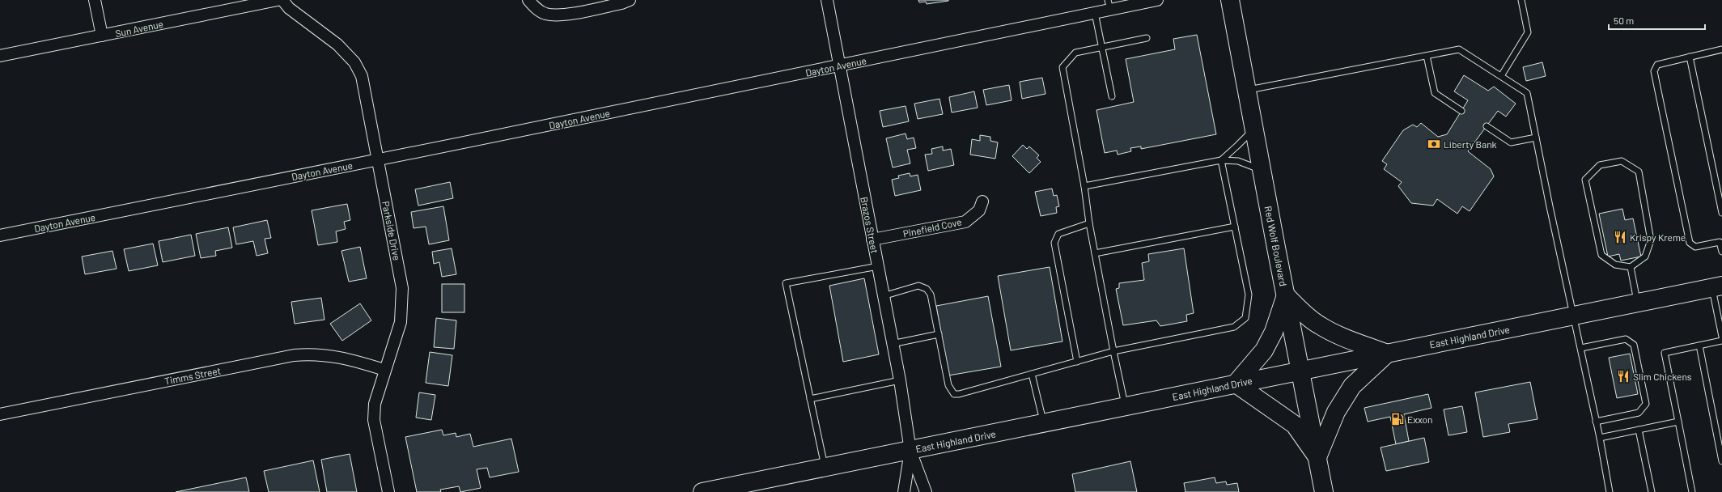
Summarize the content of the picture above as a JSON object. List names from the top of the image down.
{
  "streets": {
    "main road": ["Red Wolf Boulevard", "East Highland Drive"],
    "street": [
      "Sun Avenue",
      "Dayton Avenue",
      "Brazos Street",
      "Pinefield Cove",
      "Parkside Drive",
      "Timms Street"
    ]
  },
  "crossings": [
    ["Dayton Avenue", "Brazos Street"],
    ["Dayton Avenue", "Parkside Drive"],
    ["Brazos Street", "Pinefield Cove"],
    ["Brazos Street", "East Highland Drive"],
    ["Parkside Drive", "Timms Street"],
    ["Red Wolf Boulevard", "East Highland Drive"]
  ],
  "places": {
    "bank": ["Liberty Bank"],
    "restaurant": ["Krispy Kreme", "Slim Chickens"],
    "fuel station": ["Exxon"]
  },
  "scale_bar": "50 m"
}
